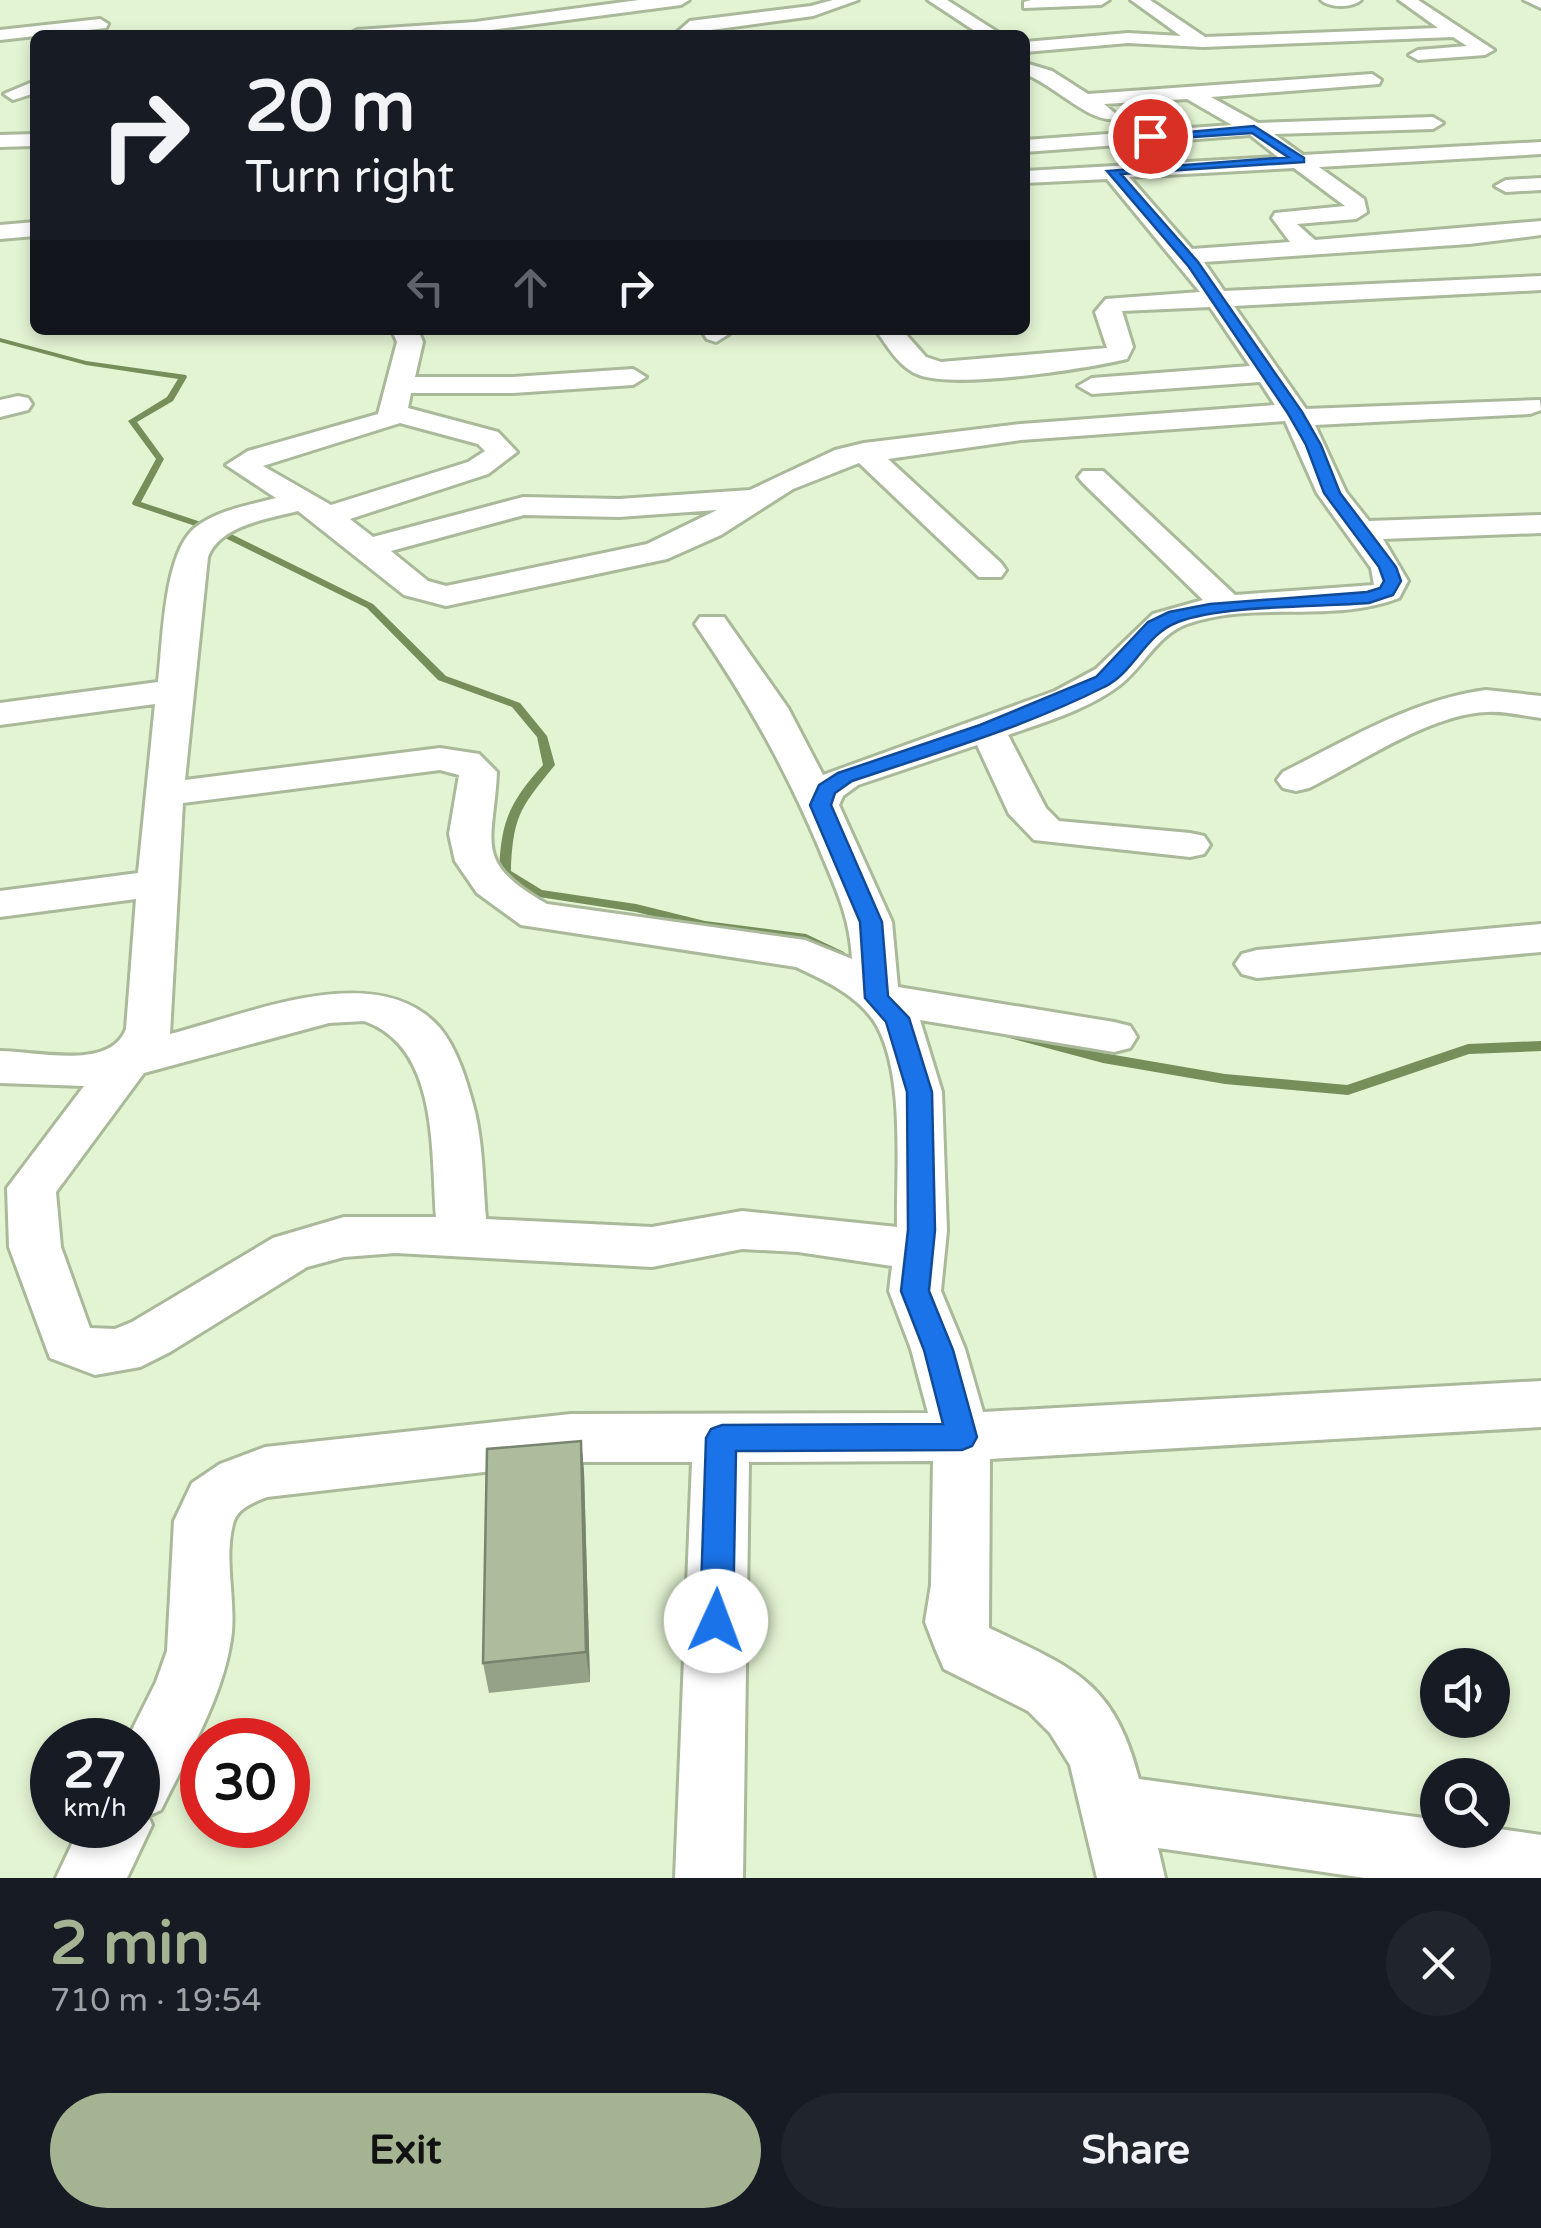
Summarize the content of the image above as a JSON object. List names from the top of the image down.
{
  "page": {
    "turn": ["20 m", "Turn right"],
    "speed": "27 km/h",
    "limit": "30",
    "heading": ["2 min", "710 m · 19:54"],
    "buttons": ["Exit", "Share"]
  }
}
